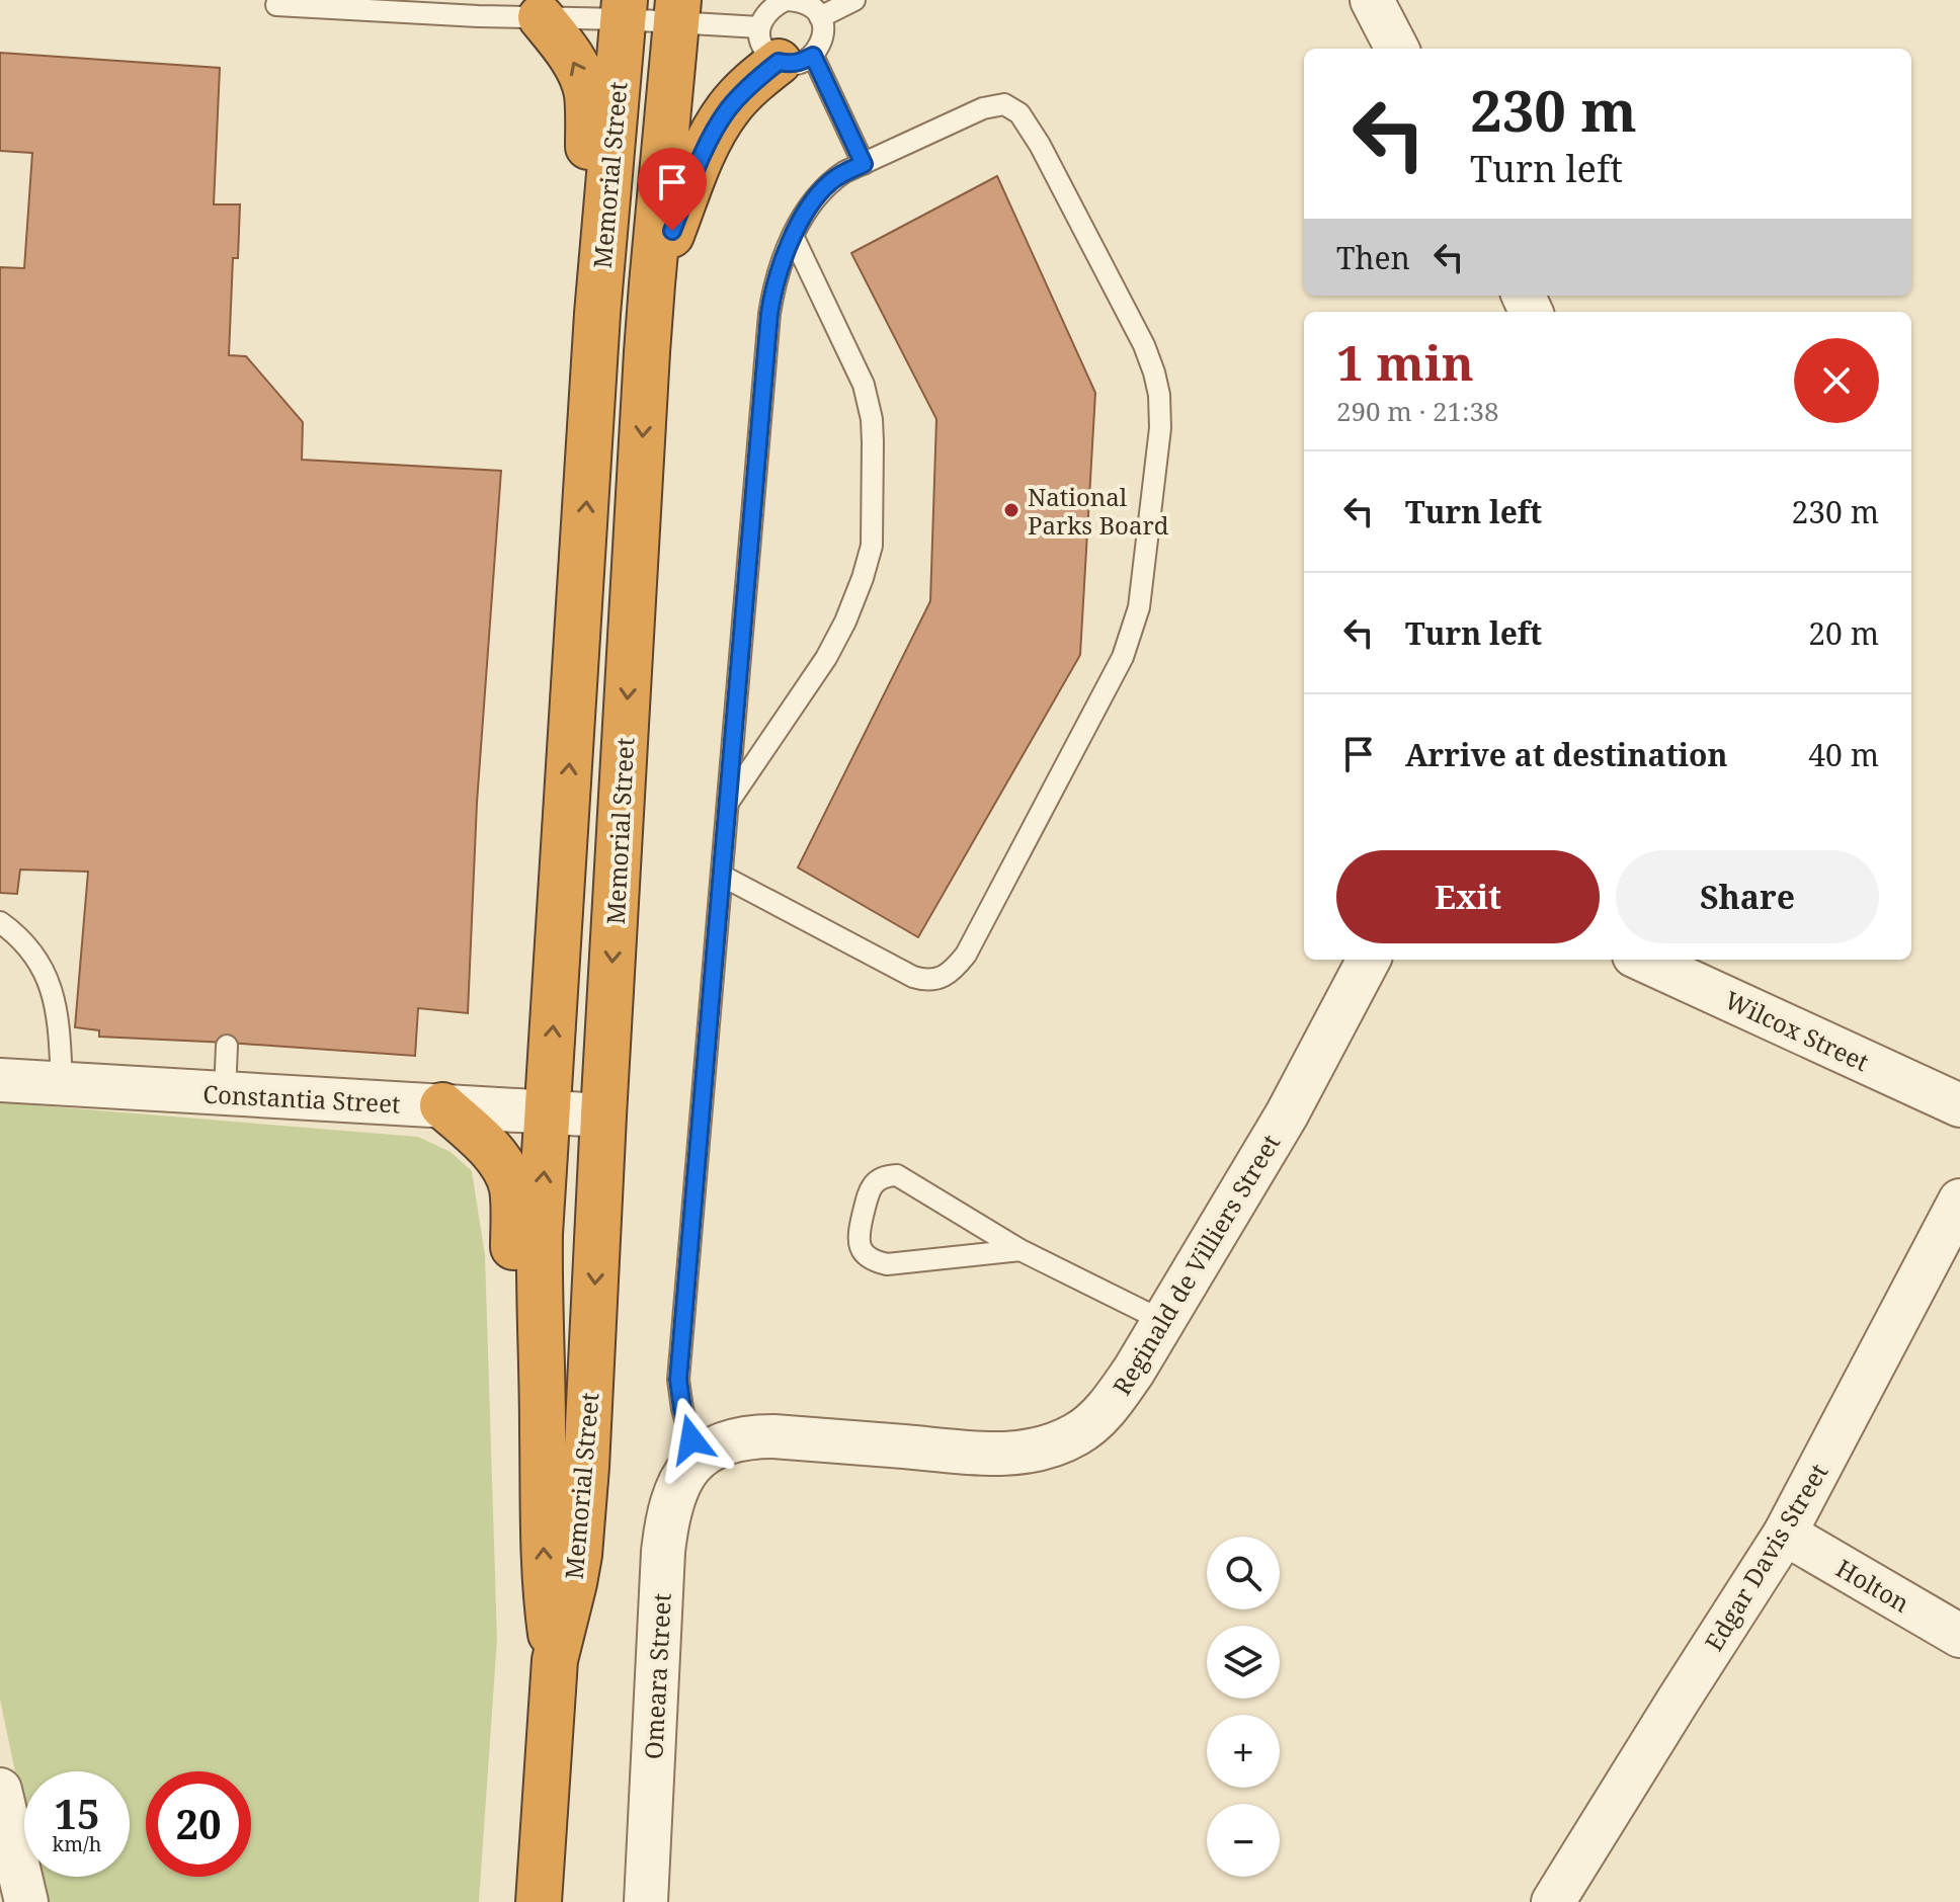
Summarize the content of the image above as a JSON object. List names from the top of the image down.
{
  "streets": {
    "highway": ["Memorial Street"],
    "street": [
      "Wilcox Street",
      "Constantia Street",
      "Reginald de Villiers Street",
      "Edgar Davis Street",
      "Holton",
      "Omeara Street"
    ]
  },
  "crossings": [
    ["Memorial Street", "Constantia Street"],
    ["Reginald de Villiers Street", "Omeara Street"],
    ["Edgar Davis Street", "Holton"]
  ],
  "places": ["National Parks Board"],
  "page": {
    "turn": ["230 m", "Turn left"],
    "then": "Then",
    "heading": ["1 min", "290 m · 21:38"],
    "list": [
      {
        "name": "Turn left",
        "value": "230 m"
      },
      {
        "name": "Turn left",
        "value": "20 m"
      },
      {
        "name": "Arrive at destination",
        "value": "40 m"
      }
    ],
    "buttons": ["Exit", "Share"],
    "map_buttons": ["+", "−"],
    "speed": "15 km/h",
    "limit": "20"
  }
}
